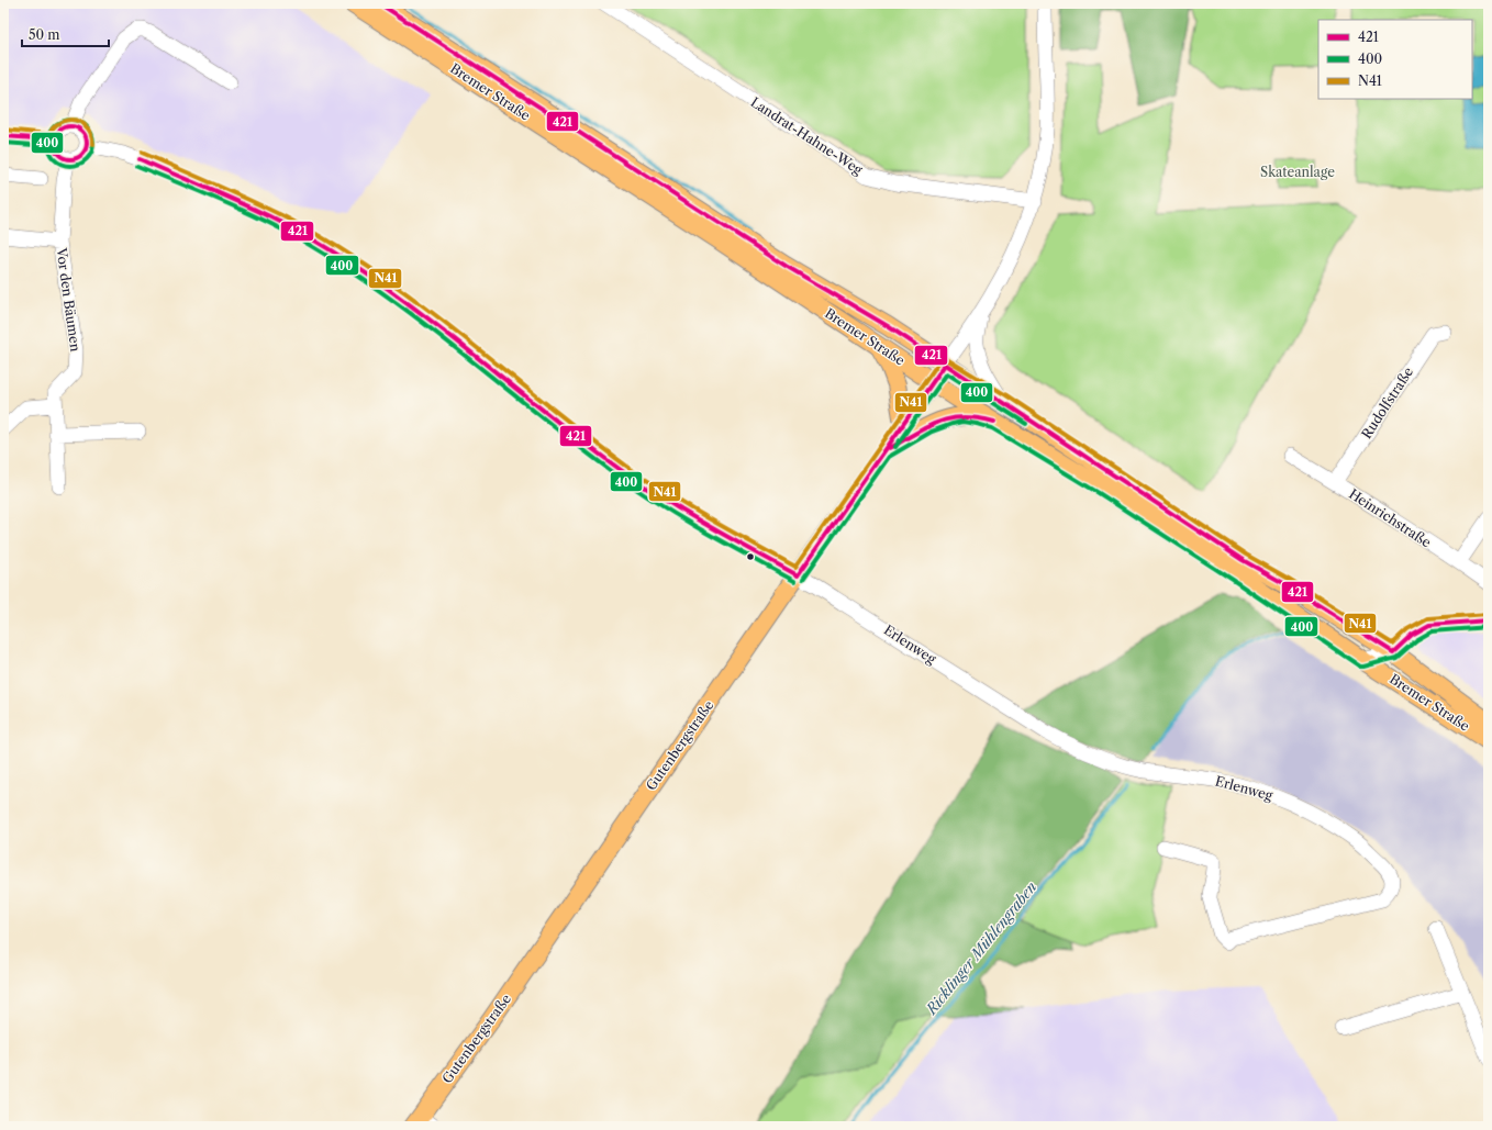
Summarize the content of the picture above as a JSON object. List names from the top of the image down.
{
  "streets": {
    "main road": ["Bremer Straße", "Gutenbergstraße"],
    "street": [
      "Landrat-Hahne-Weg",
      "Vor den Bäumen",
      "Rudolfstraße",
      "Heinrichstraße",
      "Erlenweg"
    ]
  },
  "crossings": [
    ["Bremer Straße", "Gutenbergstraße"],
    ["Rudolfstraße", "Heinrichstraße"],
    ["Erlenweg", "Gutenbergstraße"]
  ],
  "water": ["Ricklinger Mühlengraben"],
  "parks": ["Skateanlage"],
  "lines": ["transit line 421", "transit line 400", "transit line N41"],
  "legend": ["421", "400", "N41"],
  "scale_bar": "50 m"
}
